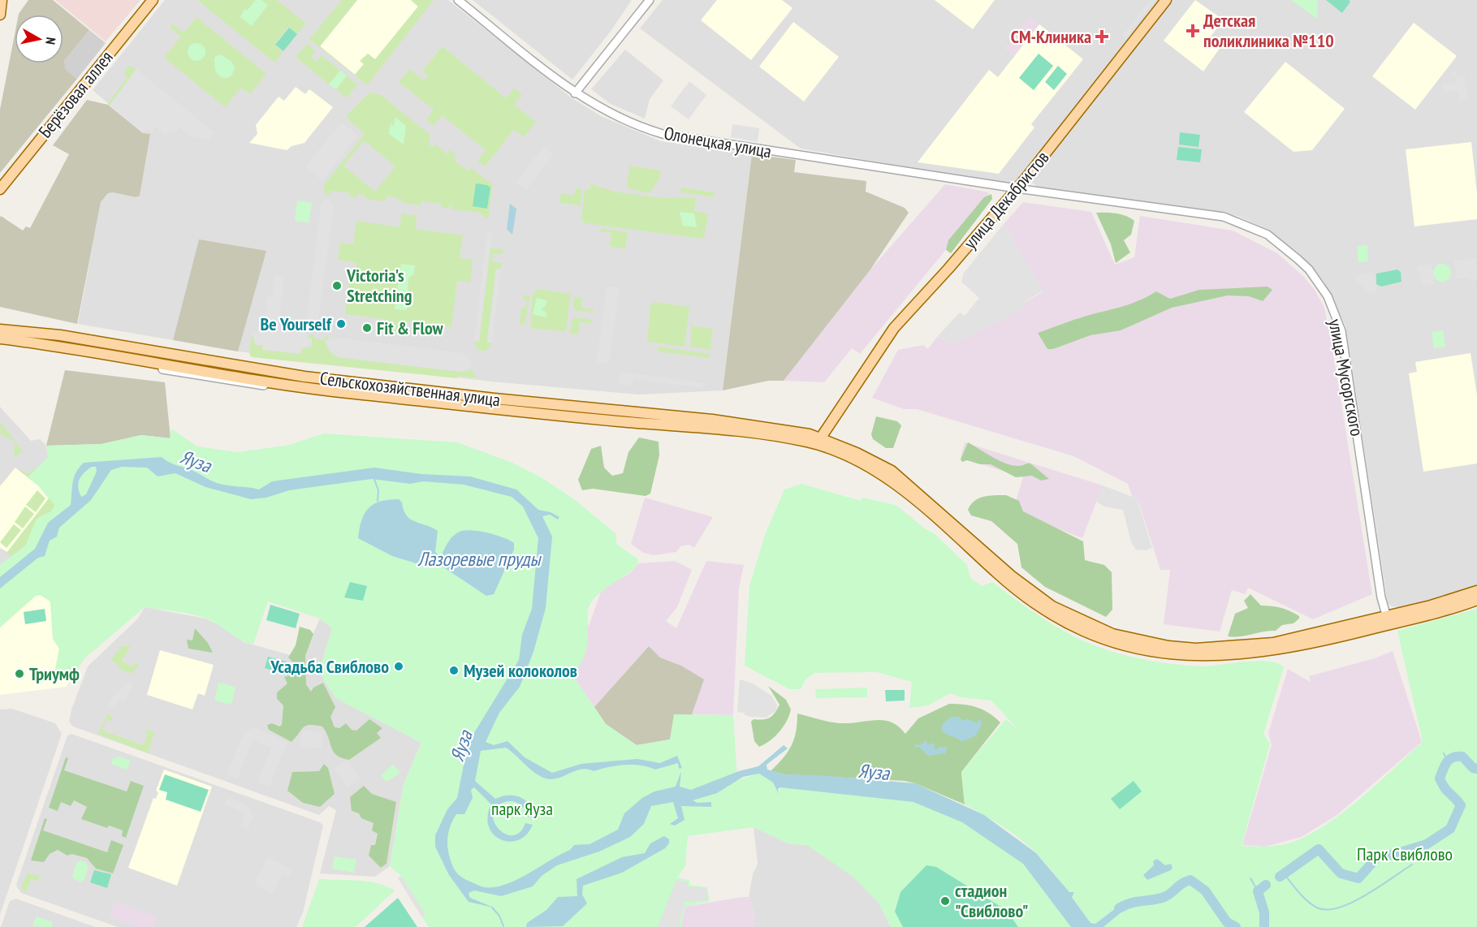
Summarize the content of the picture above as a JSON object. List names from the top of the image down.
{
  "streets": {
    "main road": ["Берёзовая аллея", "улица Декабристов", "Сельскохозяйственная улица"],
    "street": ["Олонецкая улица", "улица Мусоргского"]
  },
  "crossings": [
    ["Олонецкая улица", "улица Декабристов"],
    ["Олонецкая улица", "улица Мусоргского"],
    ["улица Декабристов", "улица Мусоргского"],
    ["улица Декабристов", "Сельскохозяйственная улица"]
  ],
  "water": ["Яуза", "Лазоревые пруды"],
  "parks": ["парк Яуза", "Парк Свиблово"],
  "places": {
    "health": ["Детская поликлиника №110", "СМ-Клиника"],
    "other": [
      "Victoria's Stretching",
      "Be Yourself",
      "Fit & Flow",
      "Усадьба Свиблово",
      "Музей колоколов",
      "Триумф",
      "стадион \"Свиблово\""
    ]
  },
  "north": "right"
}
